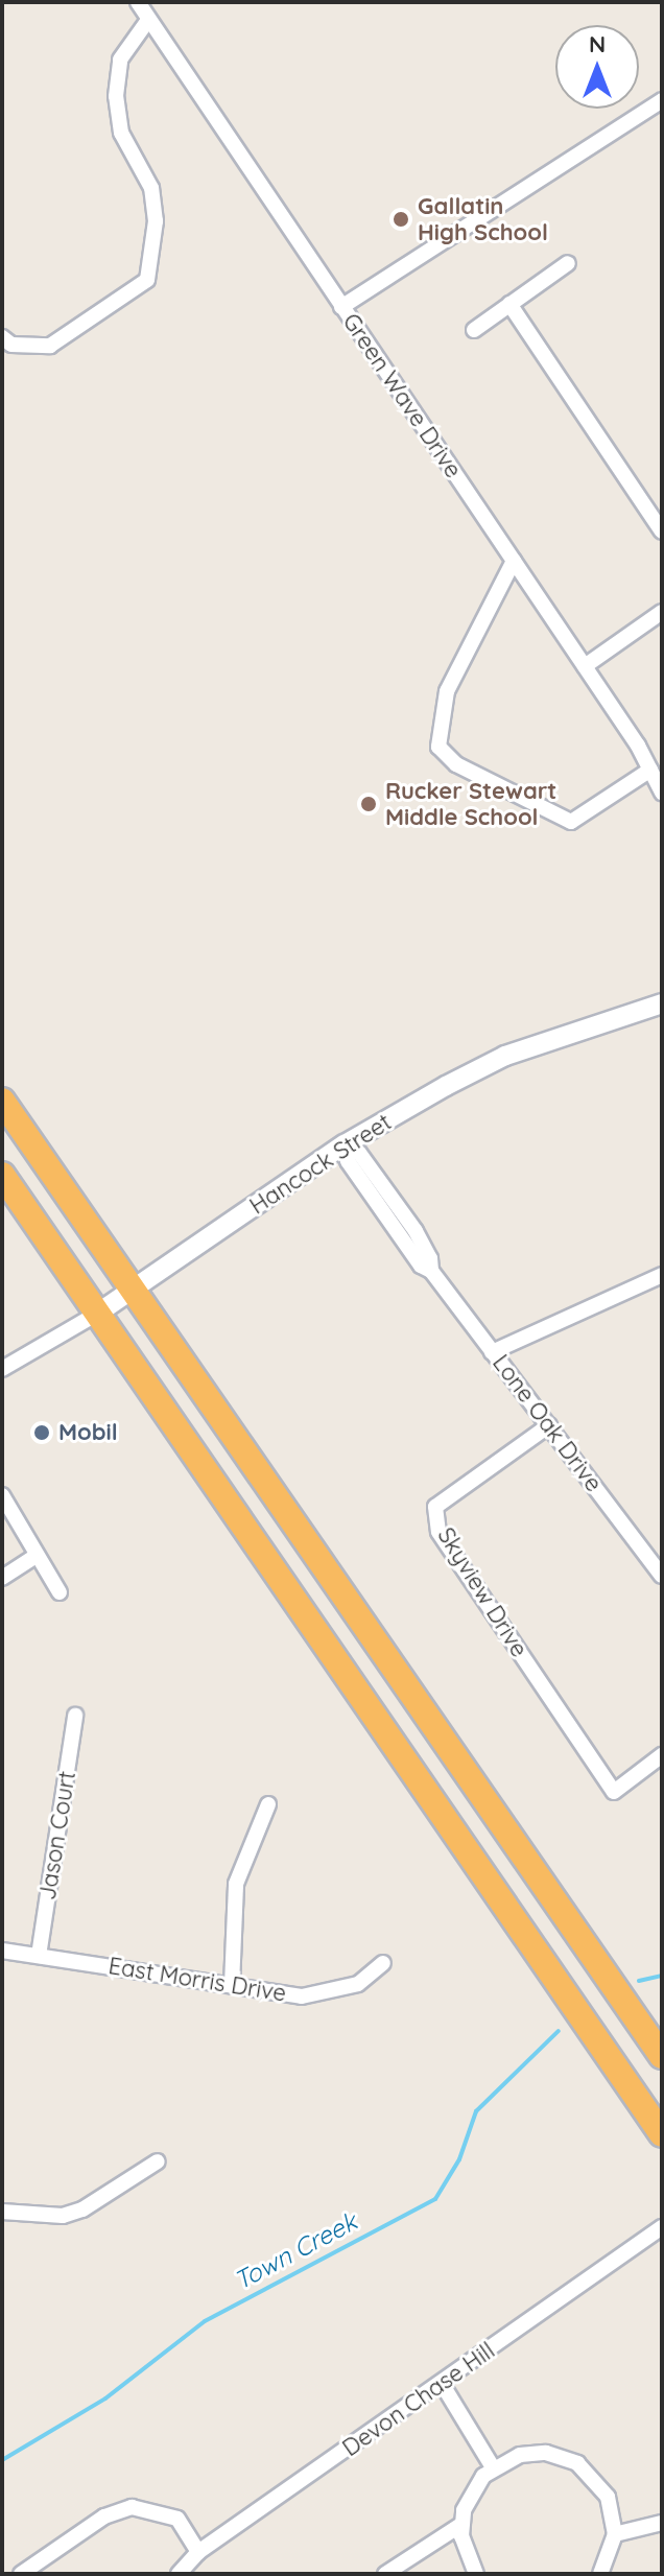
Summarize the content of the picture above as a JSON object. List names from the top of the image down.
{
  "streets": {
    "street": [
      "Green Wave Drive",
      "Hancock Street",
      "Lone Oak Drive",
      "Skyview Drive",
      "Jason Court",
      "East Morris Drive",
      "Devon Chase Hill"
    ]
  },
  "crossings": [
    ["Hancock Street", "Lone Oak Drive"],
    ["Lone Oak Drive", "Skyview Drive"],
    ["Jason Court", "East Morris Drive"]
  ],
  "water": ["Town Creek"],
  "places": ["Gallatin High School", "Rucker Stewart Middle School", "Mobil"],
  "north": "top"
}
